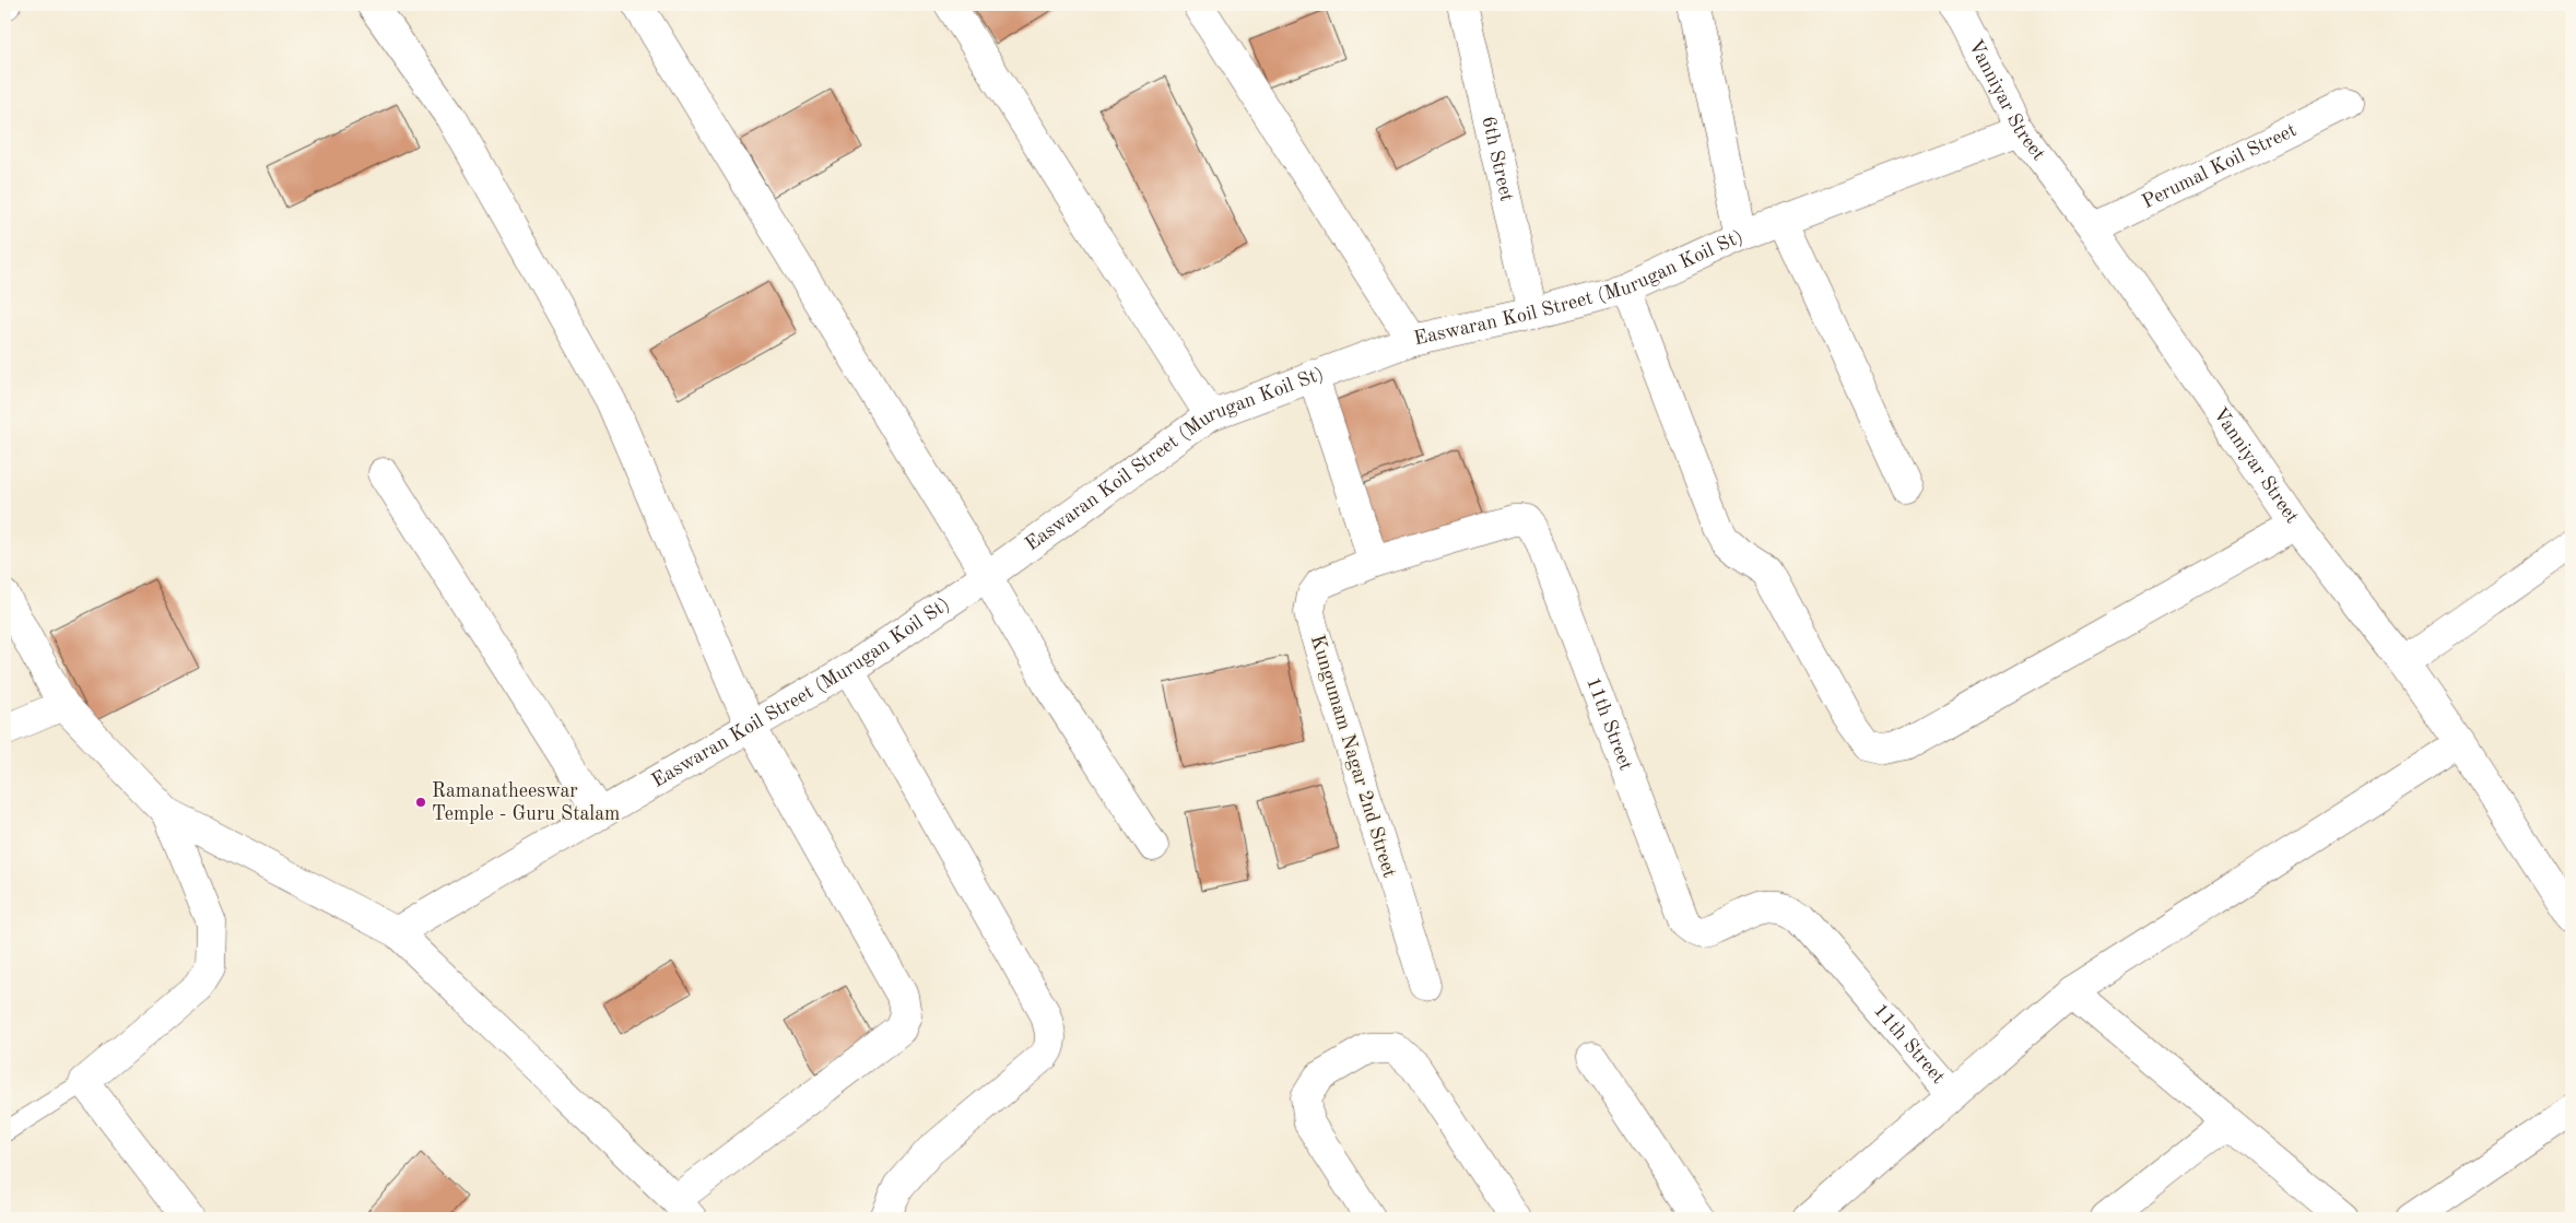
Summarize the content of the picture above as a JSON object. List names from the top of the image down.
{
  "streets": {
    "street": [
      "Vanniyar Street",
      "6th Street",
      "Perumal Koil Street",
      "Easwaran Koil Street (Murugan Koil St)",
      "11th Street",
      "Kungumam Nagar 2nd Street"
    ]
  },
  "crossings": [
    ["Vanniyar Street", "Perumal Koil Street"],
    ["Vanniyar Street", "Easwaran Koil Street (Murugan Koil St)"],
    ["6th Street", "Easwaran Koil Street (Murugan Koil St)"],
    ["11th Street", "Kungumam Nagar 2nd Street"]
  ],
  "places": ["Ramanatheeswar Temple - Guru Stalam"]
}
